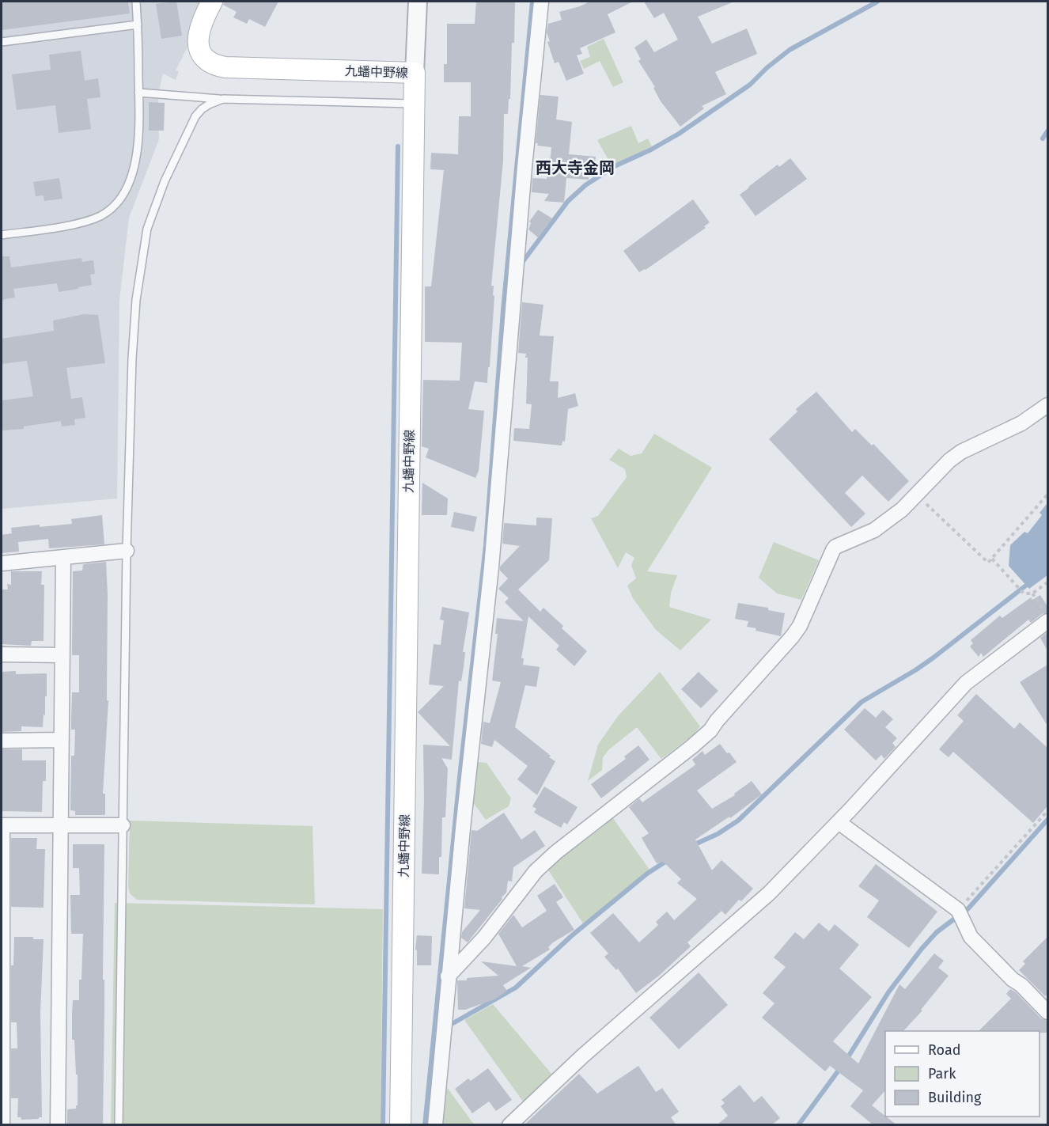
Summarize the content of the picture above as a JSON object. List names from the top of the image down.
{
  "streets": {
    "main road": ["九蟠中野線"]
  },
  "districts": ["西大寺金岡"],
  "legend": ["Road", "Park", "Building"]
}
